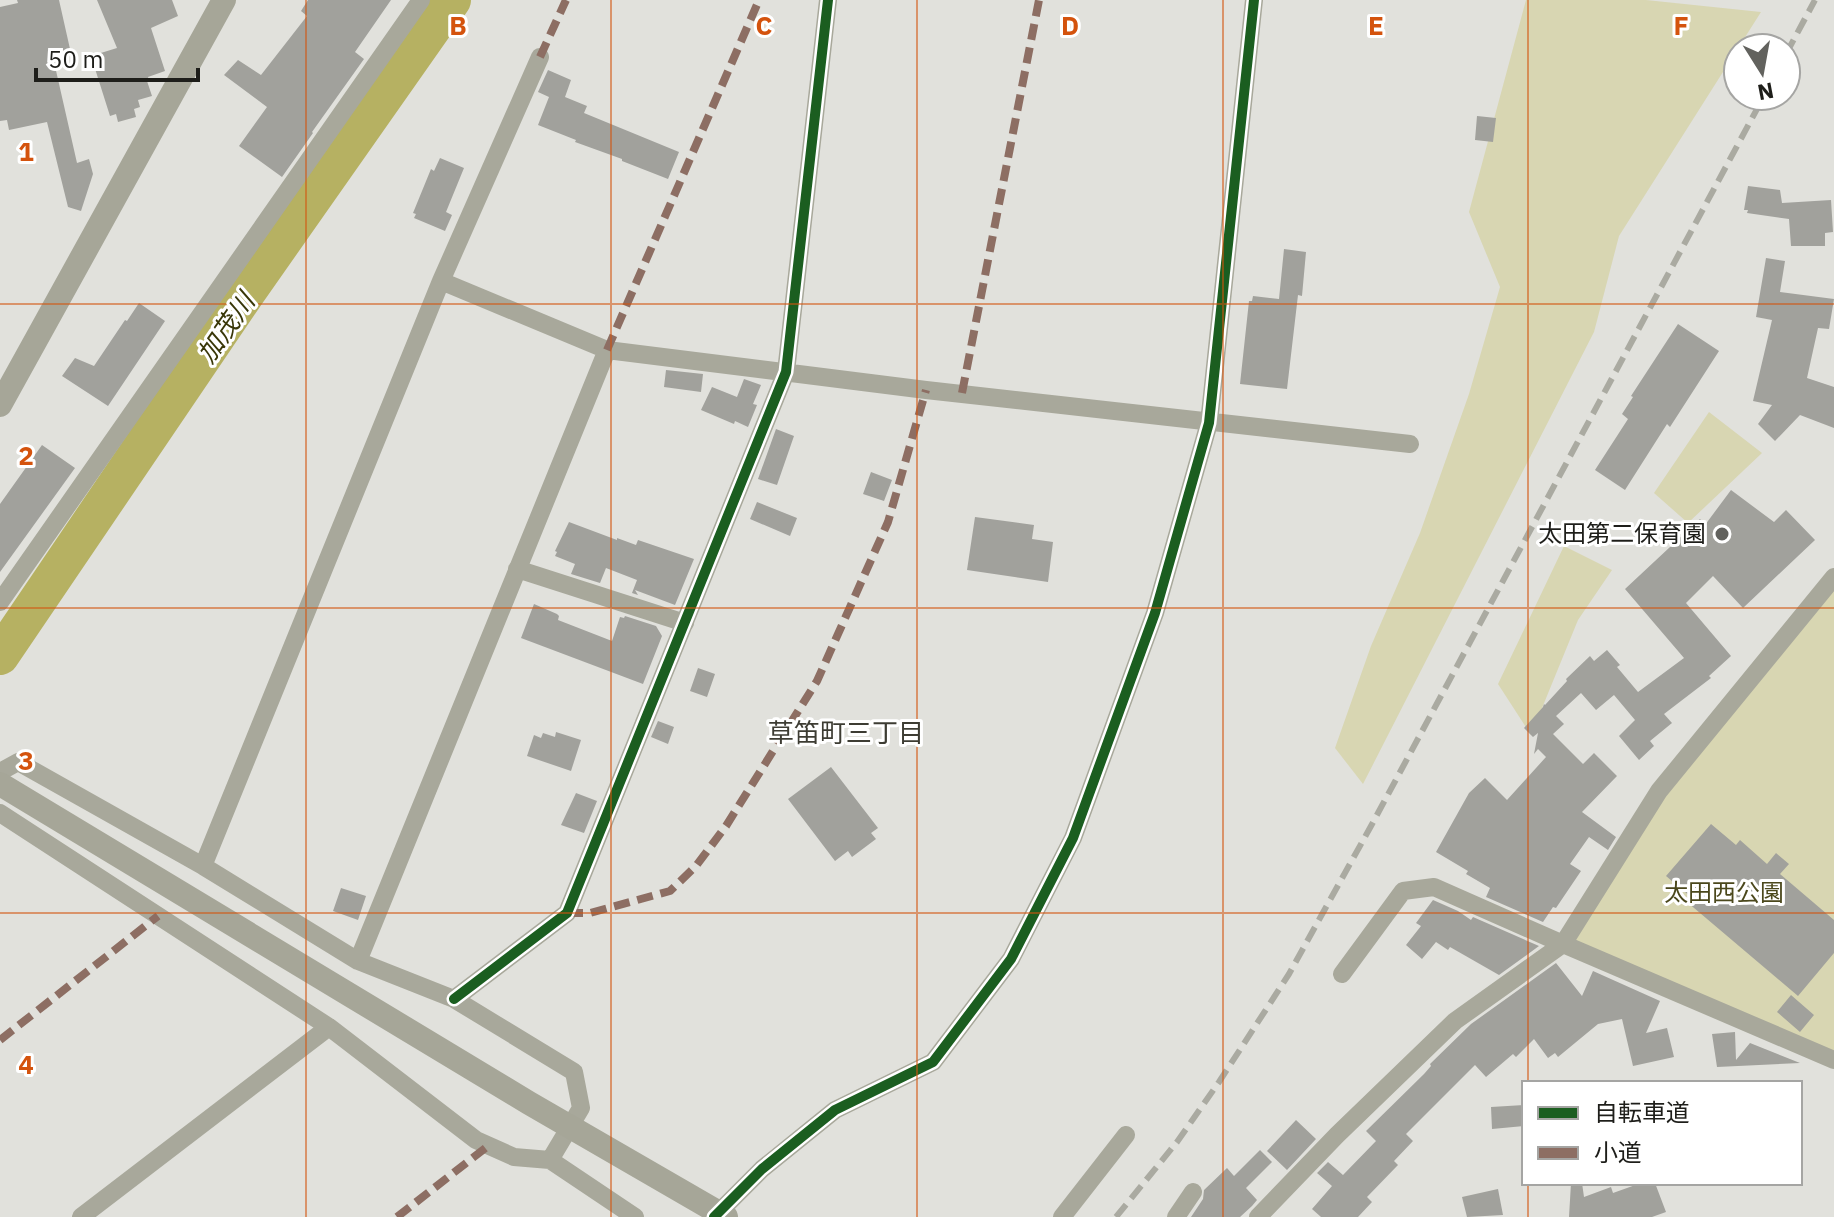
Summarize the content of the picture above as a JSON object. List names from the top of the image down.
{
  "districts": ["草笛町三丁目"],
  "water": ["加茂川"],
  "parks": ["太田西公園"],
  "places": ["太田第二保育園"],
  "legend": ["自転車道", "小道"],
  "scale_bar": "50 m",
  "north": "bottom",
  "grid": {
    "columns": [
      "B",
      "C",
      "D",
      "E",
      "F"
    ],
    "rows": [
      "1",
      "2",
      "3",
      "4"
    ]
  }
}
